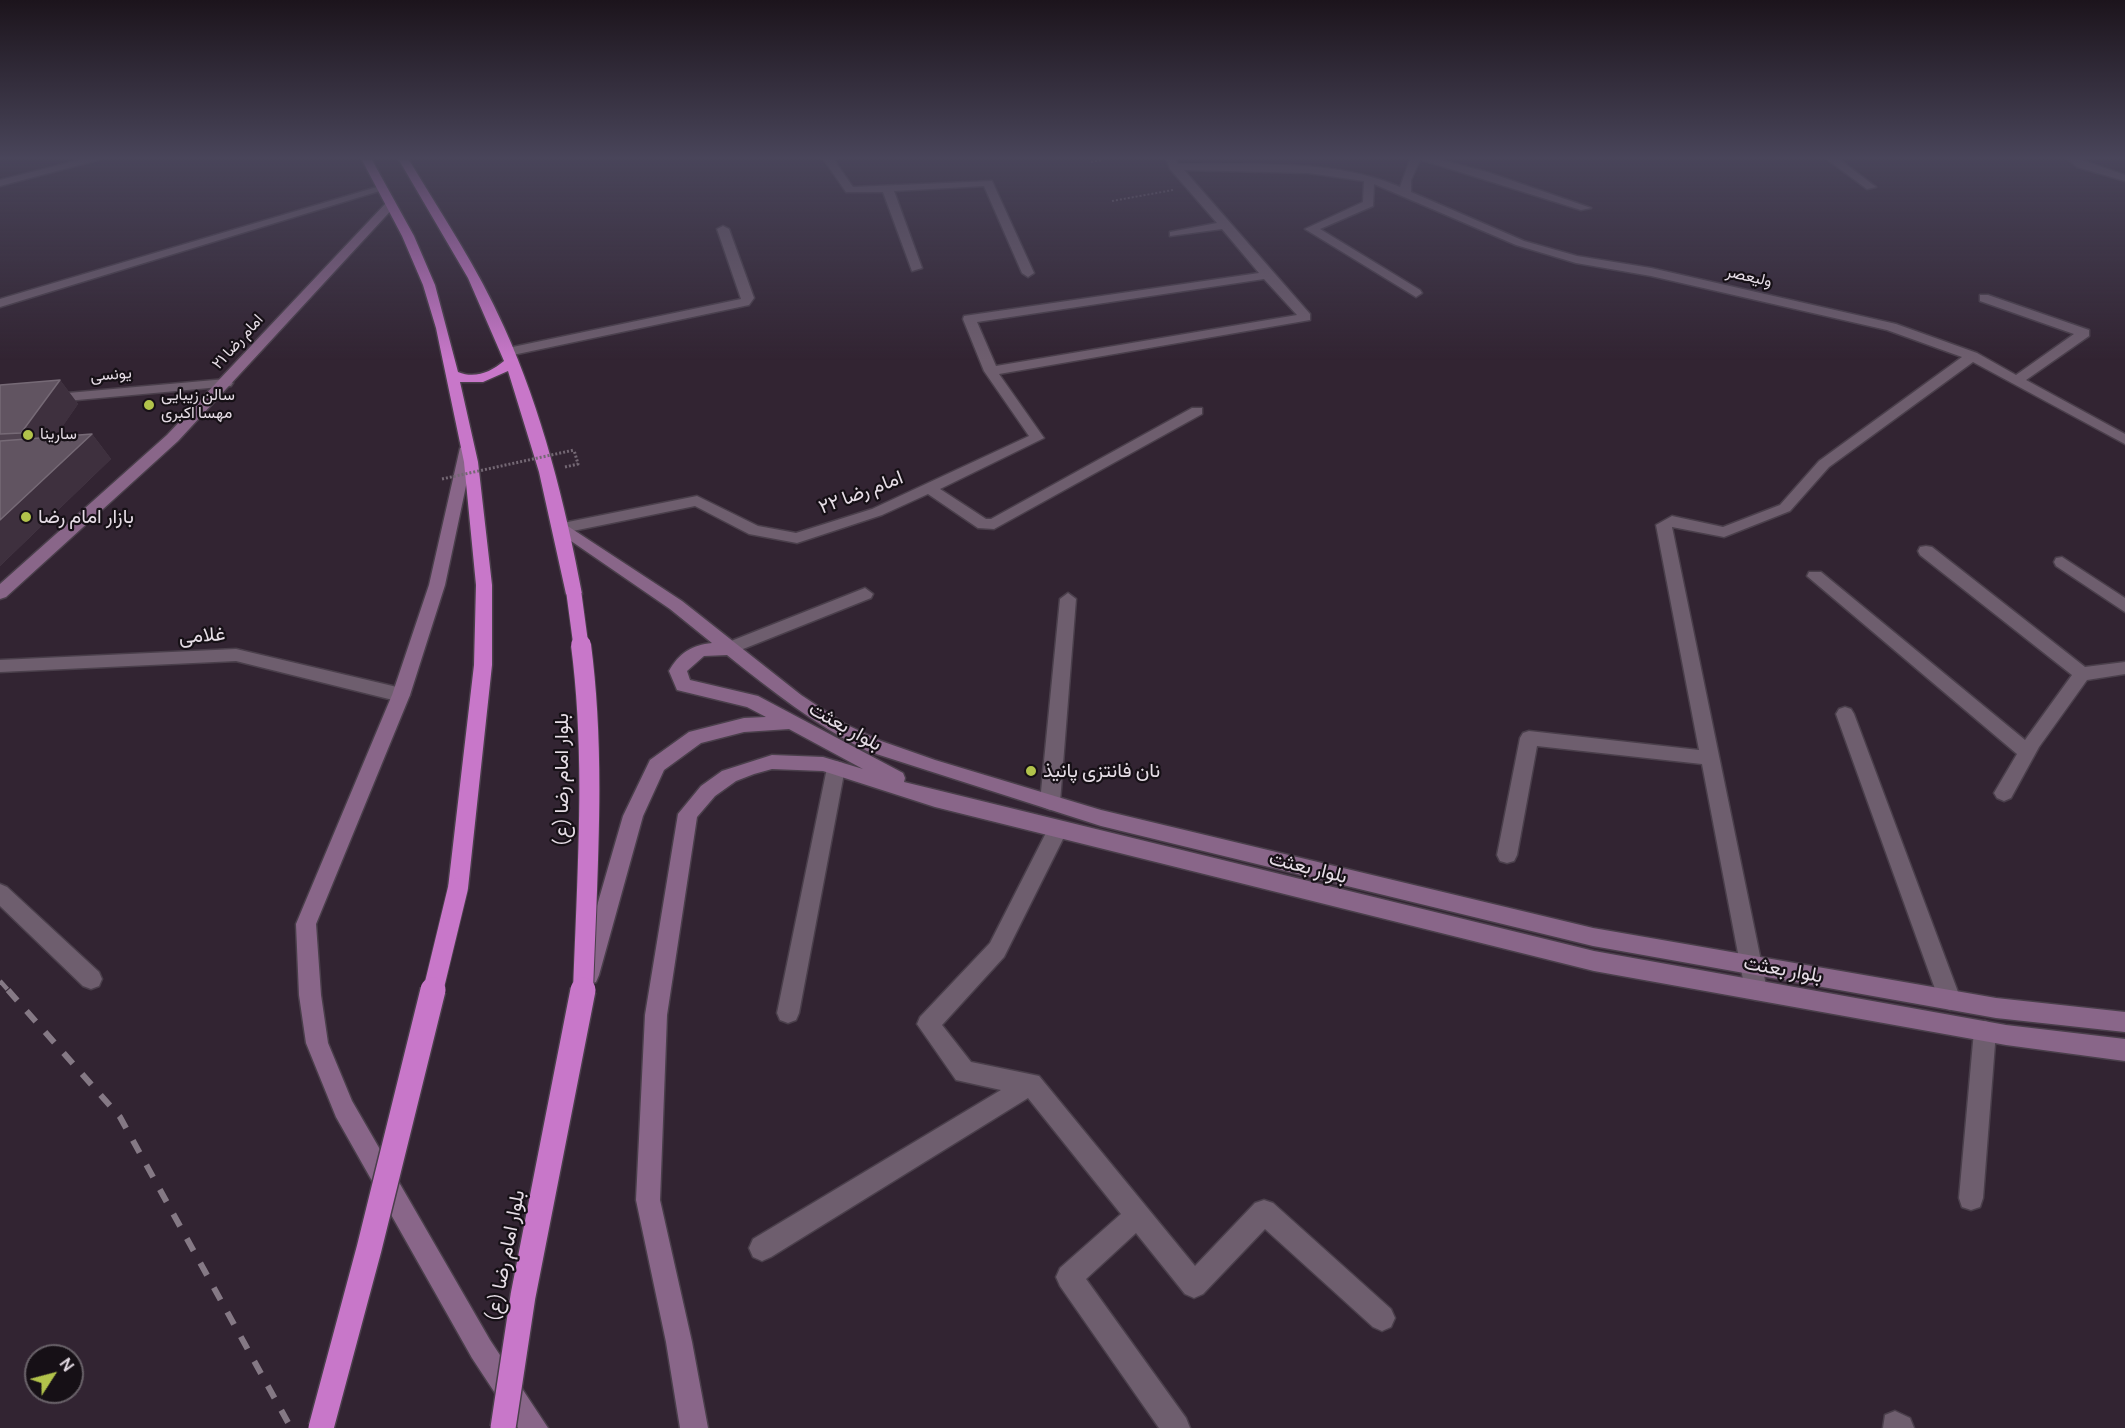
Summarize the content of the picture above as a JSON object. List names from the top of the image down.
{
  "streets": {
    "highway": ["بلوار امام رضا (ع)"],
    "street": [
      "ولیعصر",
      "امام رضا ۲۱",
      "یونسی",
      "امام رضا ۲۲",
      "غلامی",
      "بلوار بعثت"
    ]
  },
  "crossings": [
    ["امام رضا ۲۱", "یونسی"],
    ["امام رضا ۲۲", "بلوار بعثت"],
    ["امام رضا ۲۲", "بلوار امام رضا (ع)"],
    ["بلوار بعثت", "بلوار امام رضا (ع)"]
  ],
  "places": [
    "سالن زیبایی مهسا اکبری",
    "سارینا",
    "بازار امام رضا",
    "نان فانتزی پانیذ"
  ],
  "north": "top right"
}
